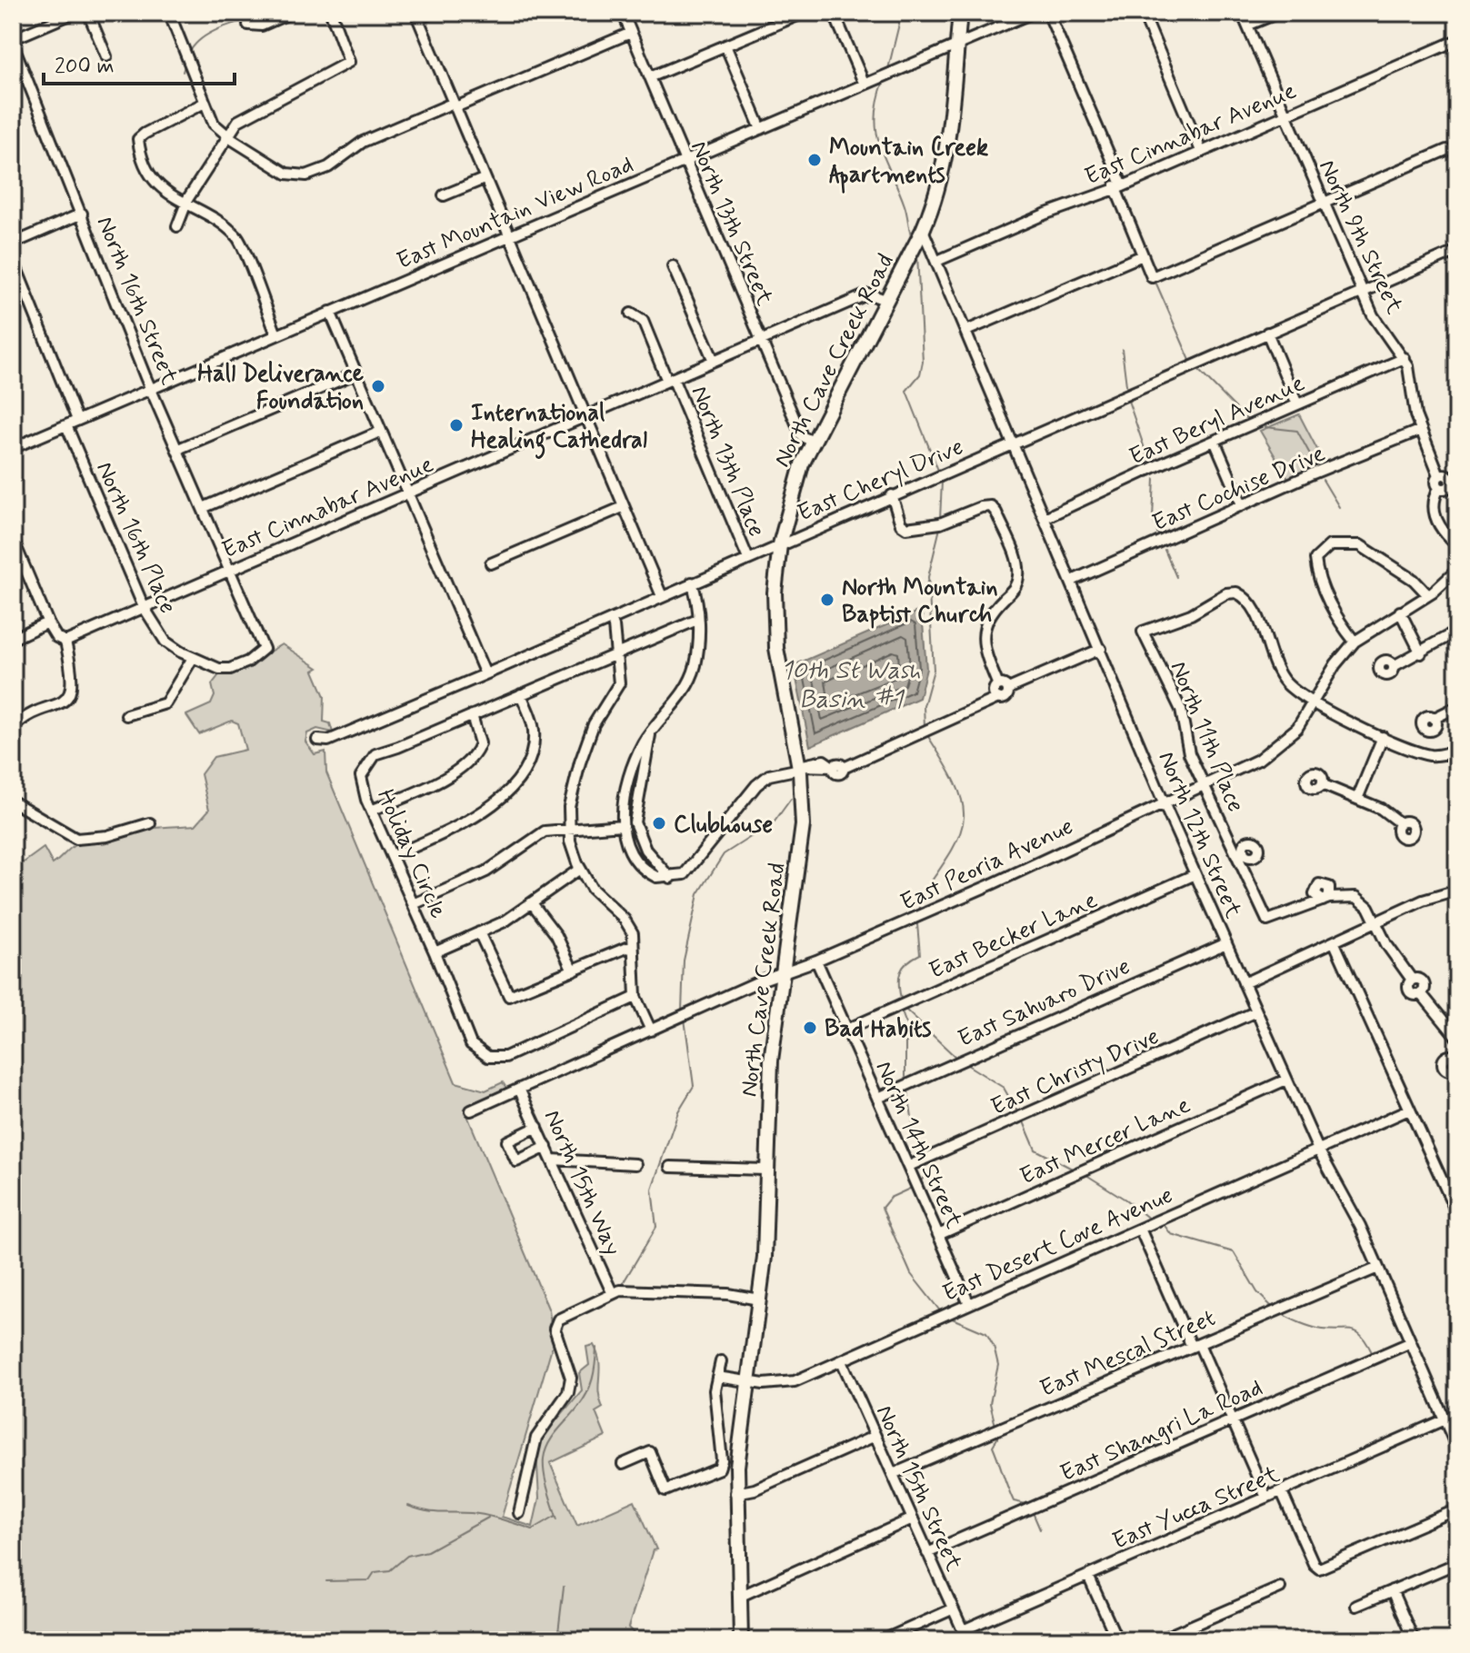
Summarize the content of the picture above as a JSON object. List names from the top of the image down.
{
  "streets": {
    "main road": ["North Cave Creek Road"],
    "street": [
      "East Cinnabar Avenue",
      "East Mountain View Road",
      "North 13th Street",
      "North 9th Street",
      "North 16th Street",
      "East Beryl Avenue",
      "North 13th Place",
      "East Cheryl Drive",
      "East Cochise Drive",
      "North 16th Place",
      "North 11th Place",
      "North 12th Street",
      "Holiday Circle",
      "East Peoria Avenue",
      "East Becker Lane",
      "East Sahuaro Drive",
      "East Christy Drive",
      "East Mercer Lane",
      "North 14th Street",
      "North 15th Way",
      "East Desert Cove Avenue",
      "East Mescal Street",
      "East Shangri La Road",
      "North 15th Street",
      "East Yucca Street"
    ]
  },
  "crossings": [
    ["East Cinnabar Avenue", "North 13th Street"],
    ["East Cinnabar Avenue", "North 9th Street"],
    ["East Cinnabar Avenue", "North 16th Street"],
    ["East Cinnabar Avenue", "North Cave Creek Road"],
    ["East Cinnabar Avenue", "North 13th Place"],
    ["East Cinnabar Avenue", "North 16th Place"],
    ["East Cinnabar Avenue", "North 12th Street"],
    ["East Mountain View Road", "North 13th Street"],
    ["East Mountain View Road", "North 16th Street"],
    ["East Mountain View Road", "North Cave Creek Road"],
    ["East Mountain View Road", "North 16th Place"],
    ["North 13th Street", "North Cave Creek Road"],
    ["North 9th Street", "East Beryl Avenue"],
    ["North 9th Street", "East Cheryl Drive"],
    ["North 9th Street", "East Cochise Drive"],
    ["North 16th Street", "North 16th Place"],
    ["North Cave Creek Road", "East Cheryl Drive"],
    ["North Cave Creek Road", "North 12th Street"],
    ["North Cave Creek Road", "East Peoria Avenue"],
    ["North Cave Creek Road", "East Desert Cove Avenue"],
    ["East Beryl Avenue", "North 12th Street"],
    ["North 13th Place", "East Cheryl Drive"],
    ["East Cheryl Drive", "North 12th Street"],
    ["East Cochise Drive", "North 12th Street"],
    ["North 11th Place", "East Peoria Avenue"],
    ["North 12th Street", "East Peoria Avenue"],
    ["North 12th Street", "East Becker Lane"],
    ["North 12th Street", "East Sahuaro Drive"],
    ["North 12th Street", "East Christy Drive"],
    ["North 12th Street", "East Mercer Lane"],
    ["North 12th Street", "East Desert Cove Avenue"],
    ["North 12th Street", "East Mescal Street"],
    ["North 12th Street", "East Shangri La Road"],
    ["North 12th Street", "East Yucca Street"],
    ["East Peoria Avenue", "North 14th Street"],
    ["East Peoria Avenue", "North 15th Way"],
    ["East Becker Lane", "North 14th Street"],
    ["East Sahuaro Drive", "North 14th Street"],
    ["East Christy Drive", "North 14th Street"],
    ["East Mercer Lane", "North 14th Street"],
    ["North 14th Street", "East Desert Cove Avenue"],
    ["East Desert Cove Avenue", "North 15th Street"],
    ["East Mescal Street", "North 15th Street"],
    ["East Shangri La Road", "North 15th Street"],
    ["North 15th Street", "East Yucca Street"]
  ],
  "water": ["10th St Wash Basin #1"],
  "places": [
    "Mountain Creek Apartments",
    "Hall Deliverance Foundation",
    "International Healing Cathedral",
    "North Mountain Baptist Church",
    "Clubhouse",
    "Bad Habits"
  ],
  "scale_bar": "200 m"
}
